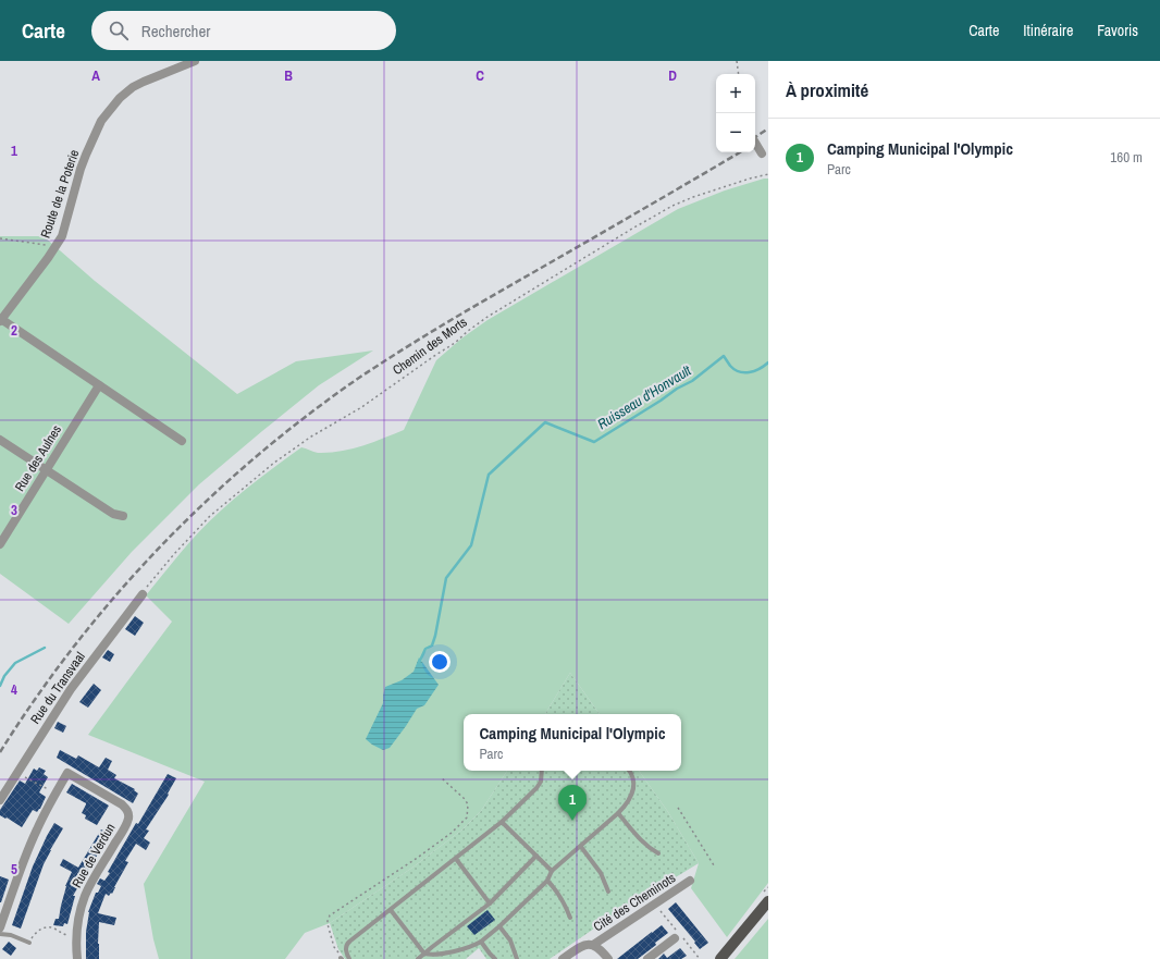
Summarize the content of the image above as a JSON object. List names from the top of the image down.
{
  "streets": {
    "street": [
      "Route de la Poterie",
      "Rue des Aulnes",
      "Rue du Transvaal",
      "Rue de Verdun",
      "Cité des Cheminots"
    ],
    "path": ["Chemin des Morts"]
  },
  "crossings": [
    ["Chemin des Morts", "Rue du Transvaal"]
  ],
  "water": ["Ruisseau d'Honvault"],
  "page": {
    "header": "Carte",
    "search": "Rechercher",
    "nav": ["Carte", "Itinéraire", "Favoris"],
    "heading": "À proximité",
    "map_buttons": ["+", "−"],
    "list": [
      {
        "mark": "1",
        "name": "Camping Municipal l'Olympic",
        "note": "Parc",
        "value": "160 m"
      }
    ],
    "popup": ["Camping Municipal l'Olympic", "Parc"],
    "pins": "1"
  },
  "grid": {
    "columns": [
      "A",
      "B",
      "C",
      "D"
    ],
    "rows": [
      "1",
      "2",
      "3",
      "4",
      "5"
    ]
  }
}
